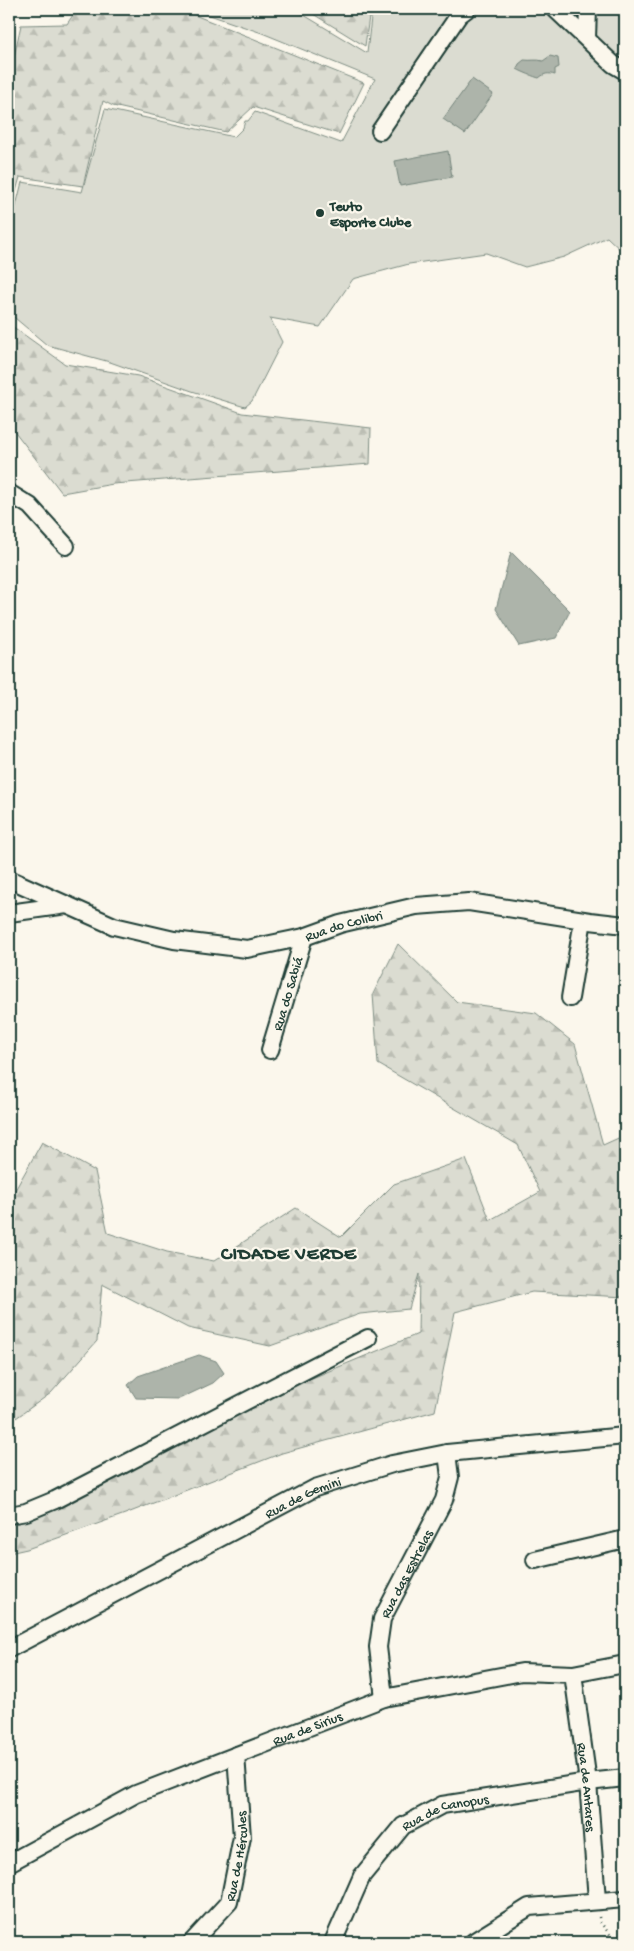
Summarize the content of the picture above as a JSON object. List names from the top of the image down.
{
  "streets": {
    "street": [
      "Rua do Colibri",
      "Rua do Sabiá",
      "Rua de Gemini",
      "Rua das Estrelas",
      "Rua de Sirius",
      "Rua de Antares",
      "Rua de Canopus",
      "Rua de Hércules"
    ]
  },
  "crossings": [
    ["Rua do Colibri", "Rua do Sabiá"],
    ["Rua de Gemini", "Rua das Estrelas"],
    ["Rua das Estrelas", "Rua de Sirius"],
    ["Rua de Sirius", "Rua de Antares"],
    ["Rua de Sirius", "Rua de Hércules"],
    ["Rua de Antares", "Rua de Canopus"]
  ],
  "districts": ["CIDADE VERDE"],
  "places": ["Teuto Esporte Clube"]
}
